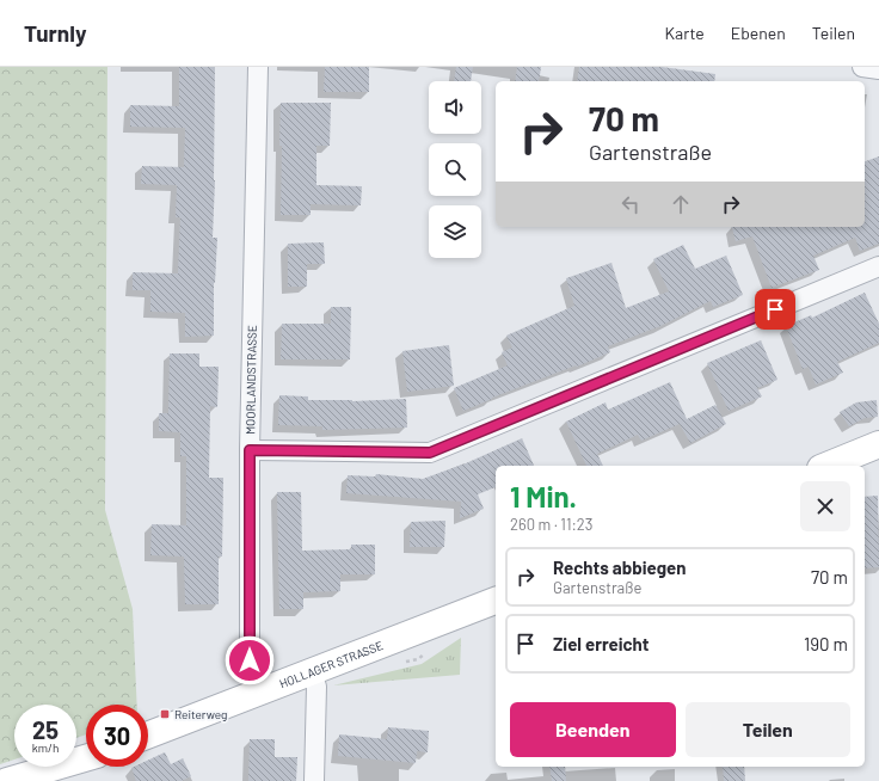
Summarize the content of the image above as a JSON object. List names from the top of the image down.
{
  "streets": {
    "main road": ["HOLLAGER STRASSE"],
    "street": ["MOORLANDSTRASSE"]
  },
  "crossings": [
    ["MOORLANDSTRASSE", "HOLLAGER STRASSE"]
  ],
  "places": {
    "transit": ["Reiterweg"]
  },
  "page": {
    "header": "Turnly",
    "nav": ["Karte", "Ebenen", "Teilen"],
    "turn": ["70 m", "Gartenstraße"],
    "heading": ["1 Min.", "260 m · 11:23"],
    "list": [
      {
        "name": "Rechts abbiegen",
        "note": "Gartenstraße",
        "value": "70 m"
      },
      {
        "name": "Ziel erreicht",
        "value": "190 m"
      }
    ],
    "buttons": ["Beenden", "Teilen"],
    "speed": "25 km/h",
    "limit": "30"
  }
}
